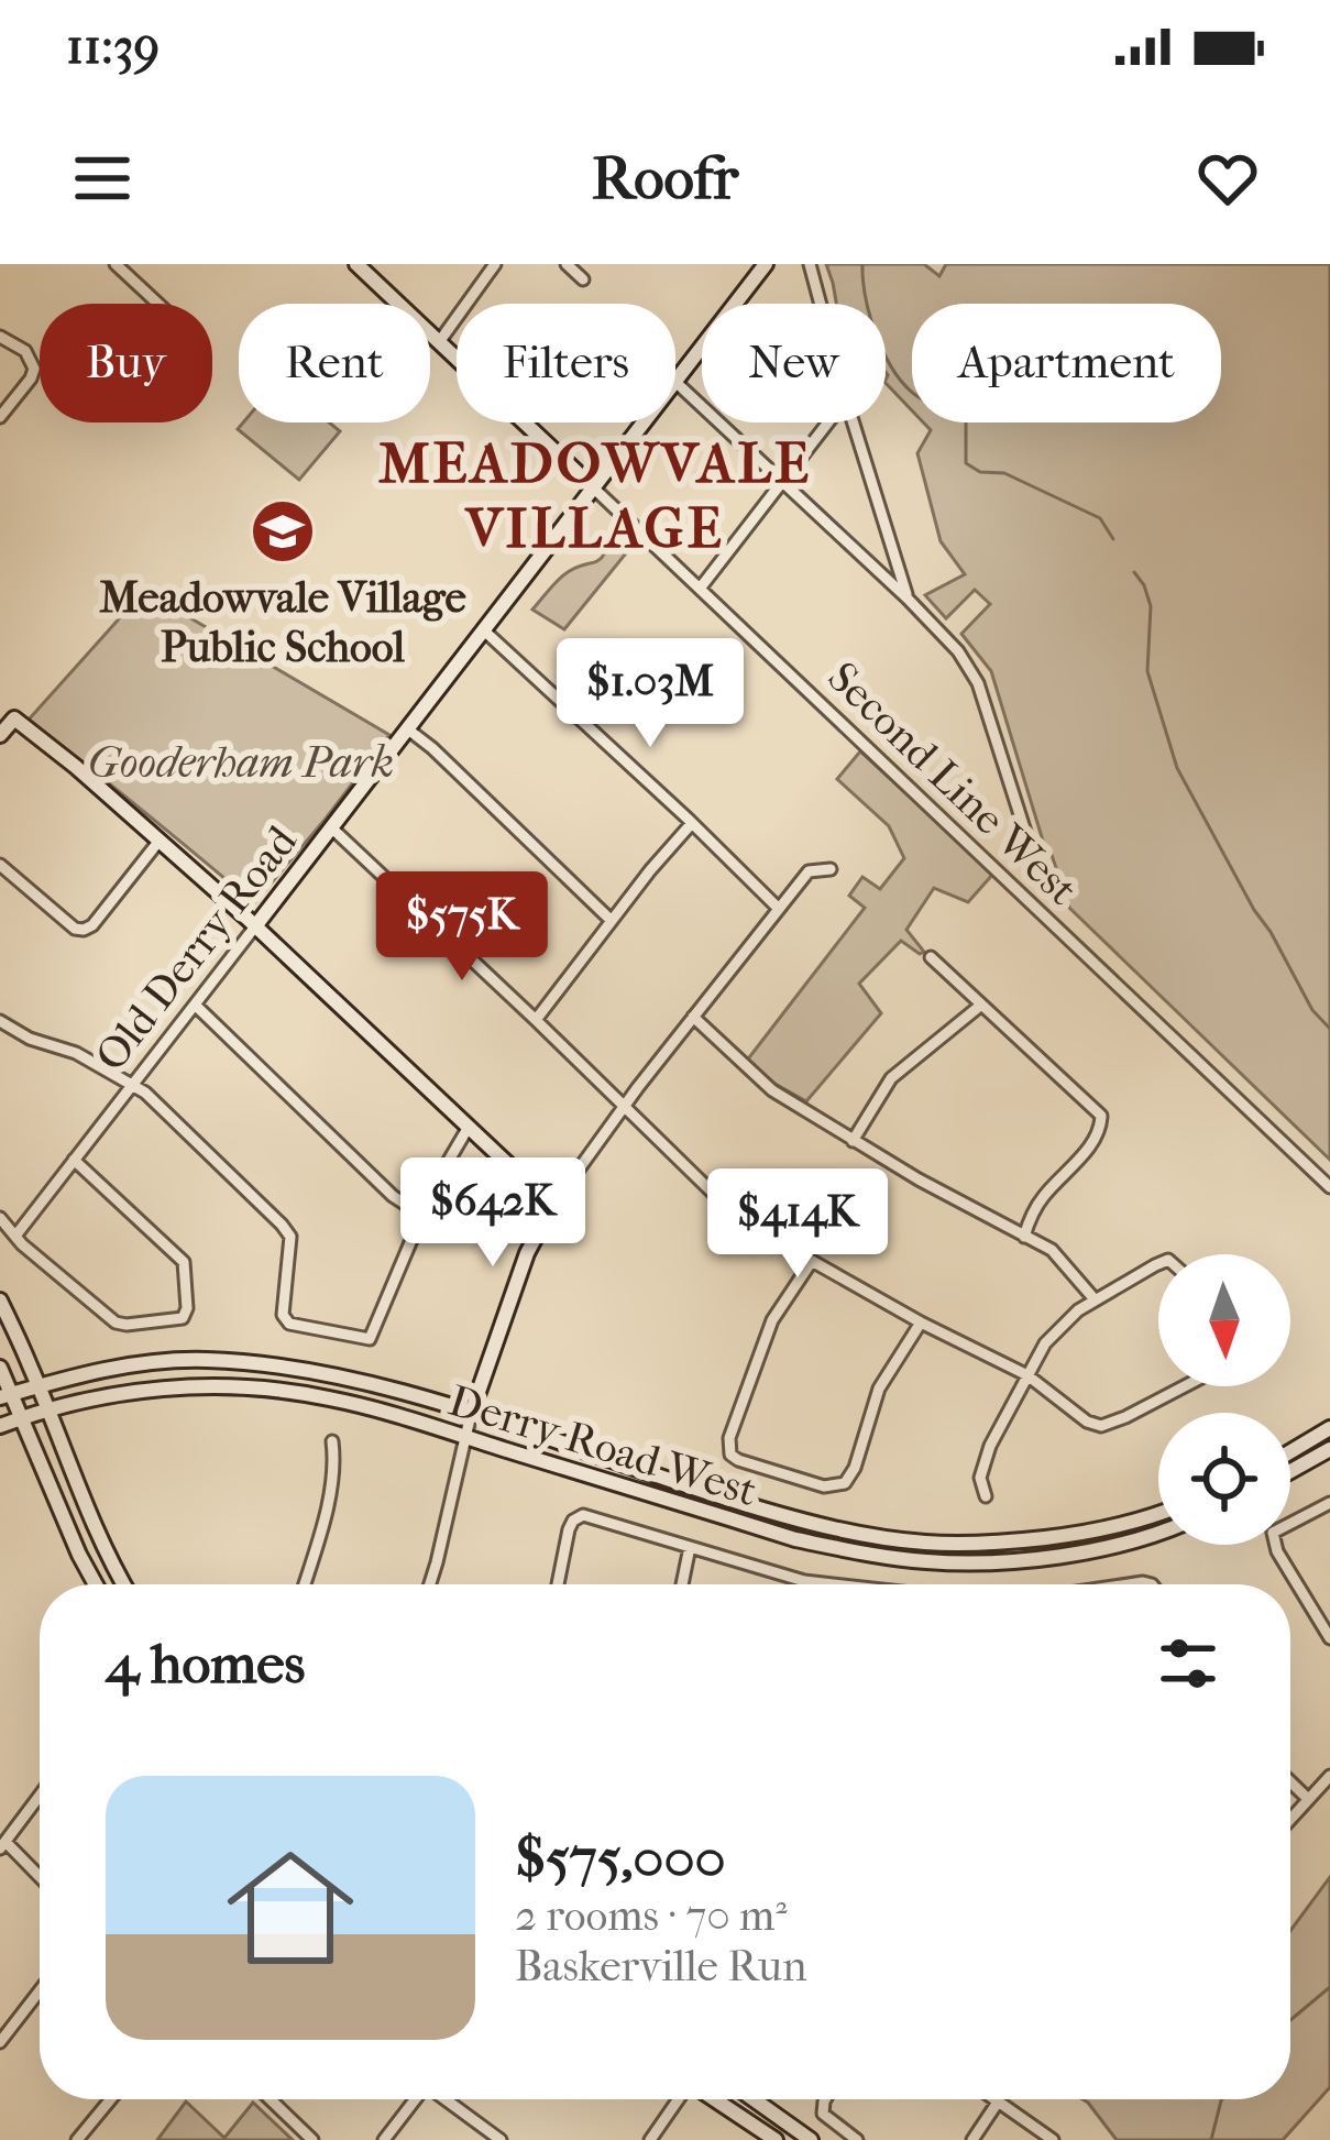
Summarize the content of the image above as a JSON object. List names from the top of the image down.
{
  "streets": {
    "main road": ["Second Line West", "Old Derry Road", "Derry Road West"]
  },
  "crossings": [
    ["Second Line West", "Old Derry Road"]
  ],
  "districts": ["MEADOWVALE VILLAGE"],
  "parks": ["Gooderham Park"],
  "places": {
    "school or university": ["Meadowvale Village Public School"]
  },
  "north": "bottom",
  "page": {
    "status": "11:39",
    "header": "Roofr",
    "chip": [
      "Buy",
      "Rent",
      "Filters",
      "New",
      "Apartment"
    ],
    "price": [
      "$1.03M",
      "$575K",
      "$642K",
      "$414K"
    ],
    "heading": "4 homes",
    "list": [
      {
        "name": "$575,000",
        "note": "2 rooms · 70 m² · Baskerville Run"
      }
    ]
  }
}
